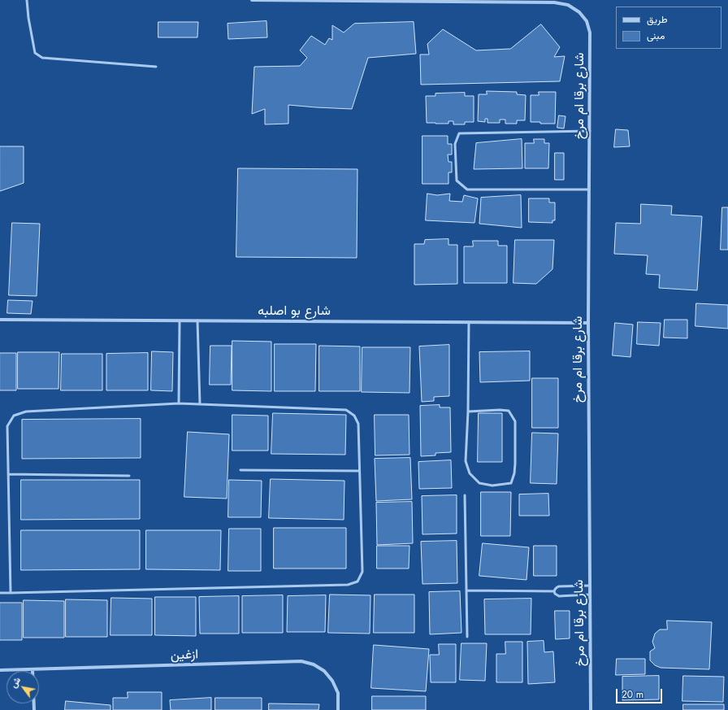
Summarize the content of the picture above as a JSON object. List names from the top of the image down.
{
  "streets": {
    "street": ["شارع برقا ام مرخ", "شارع بو اصلبه", "ازغين"]
  },
  "crossings": [
    ["شارع برقا ام مرخ", "شارع بو اصلبه"]
  ],
  "legend": ["طريق", "مبنى"],
  "scale_bar": "20 m",
  "north": "top left"
}
